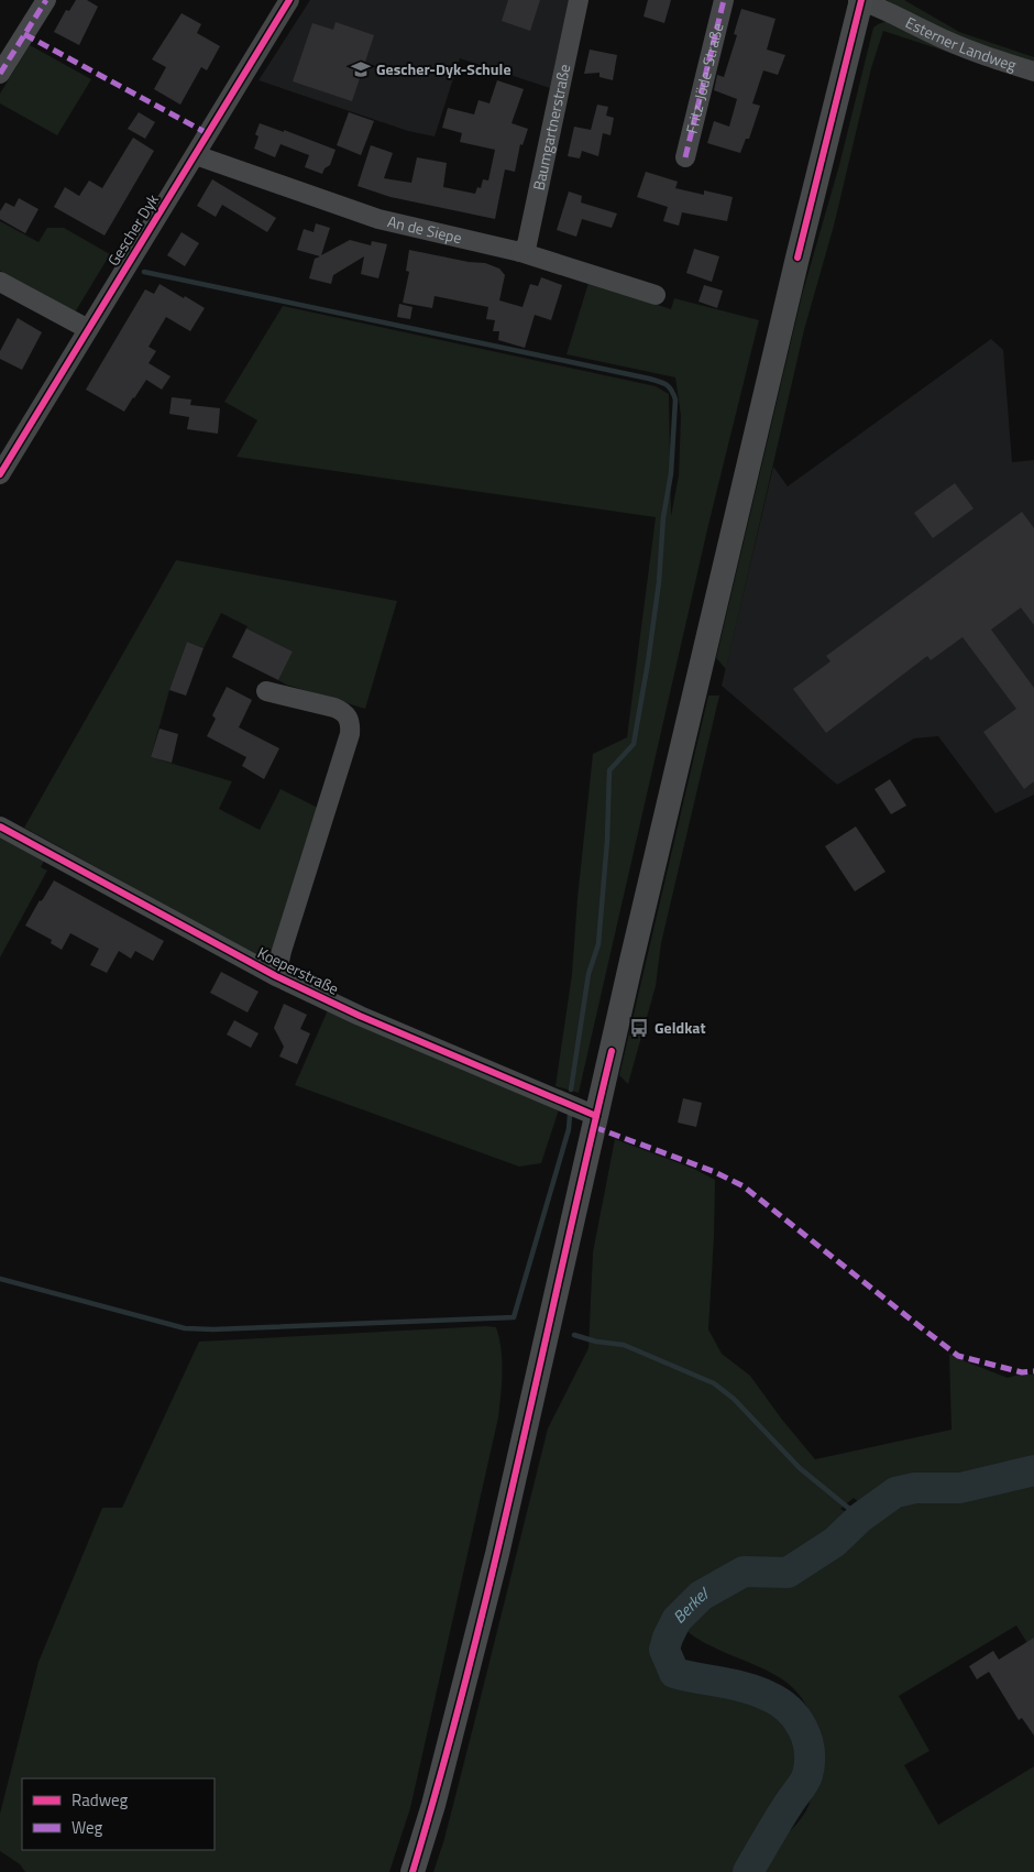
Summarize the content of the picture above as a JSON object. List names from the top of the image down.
{
  "streets": {
    "street": [
      "Esterner Landweg",
      "Fritz-Jöde-Straße",
      "Baumgartnerstraße",
      "Gescher Dyk",
      "An de Siepe",
      "Koeperstraße"
    ]
  },
  "crossings": [
    ["Baumgartnerstraße", "An de Siepe"],
    ["Gescher Dyk", "An de Siepe"]
  ],
  "water": ["Berkel"],
  "places": {
    "school or university": ["Gescher-Dyk-Schule"],
    "bus stop": ["Geldkat"]
  },
  "legend": ["Radweg", "Weg"]
}
